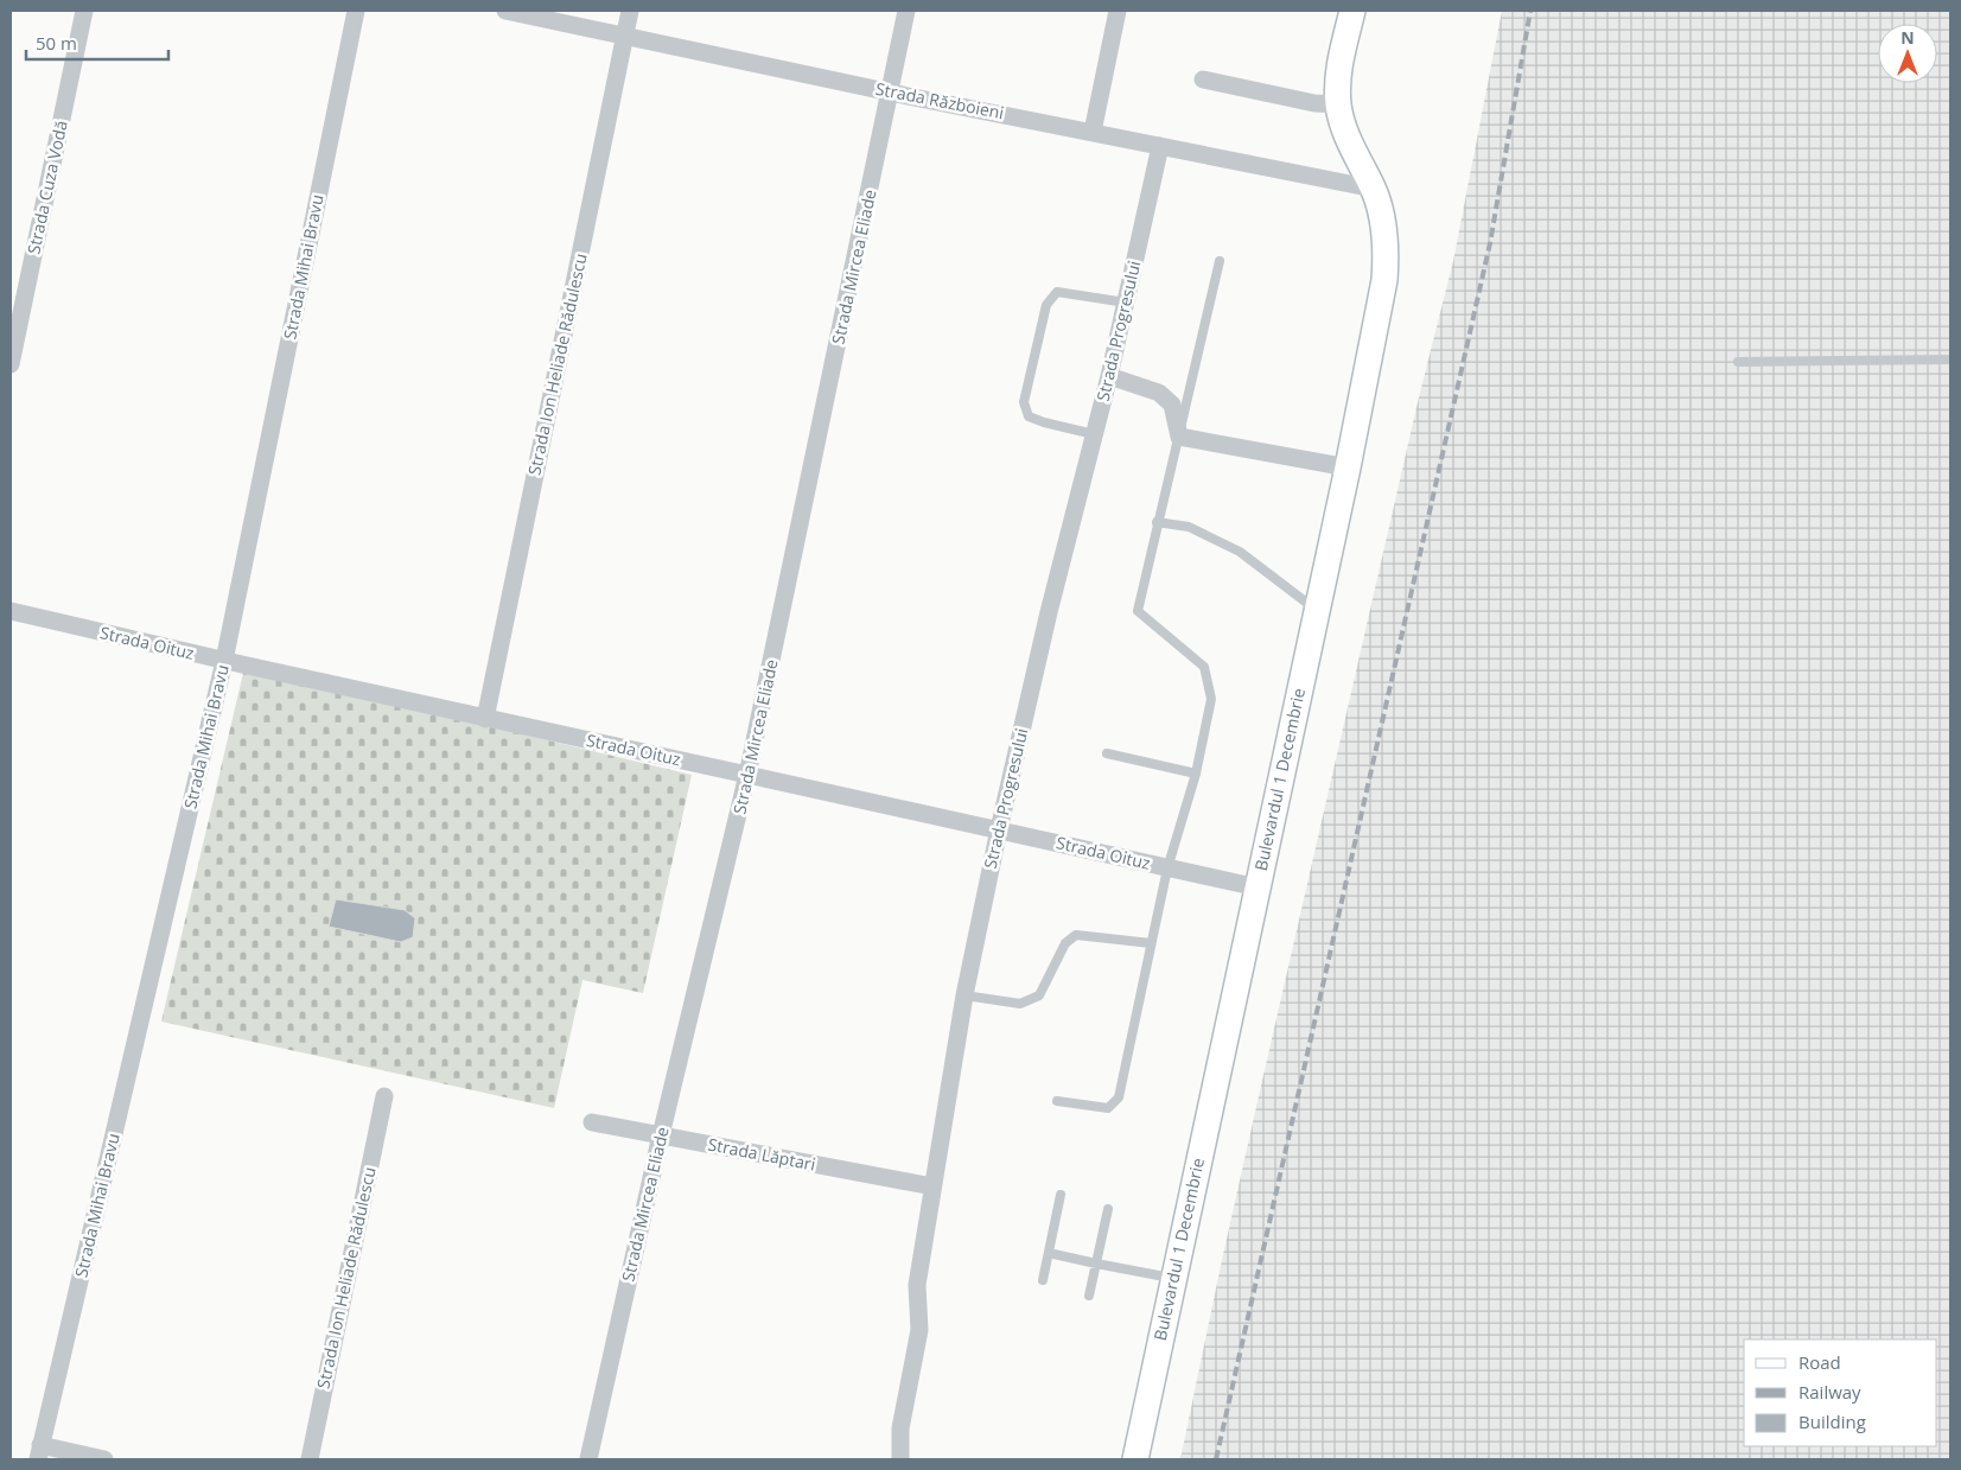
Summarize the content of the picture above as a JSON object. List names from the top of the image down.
{
  "streets": {
    "street": [
      "Strada Războieni",
      "Strada Cuza Vodă",
      "Strada Mihai Bravu",
      "Strada Mircea Eliade",
      "Strada Progresului",
      "Strada Ion Heliade Rădulescu",
      "Strada Oituz",
      "Bulevardul 1 Decembrie",
      "Strada Lăptari"
    ]
  },
  "crossings": [
    ["Strada Războieni", "Strada Mircea Eliade"],
    ["Strada Războieni", "Strada Progresului"],
    ["Strada Războieni", "Strada Ion Heliade Rădulescu"],
    ["Strada Războieni", "Bulevardul 1 Decembrie"],
    ["Strada Mihai Bravu", "Strada Oituz"],
    ["Strada Mircea Eliade", "Strada Oituz"],
    ["Strada Mircea Eliade", "Strada Lăptari"],
    ["Strada Progresului", "Strada Oituz"],
    ["Strada Progresului", "Strada Lăptari"],
    ["Strada Ion Heliade Rădulescu", "Strada Oituz"],
    ["Strada Oituz", "Bulevardul 1 Decembrie"]
  ],
  "legend": ["Road", "Railway", "Building"],
  "scale_bar": "50 m",
  "north": "top"
}
